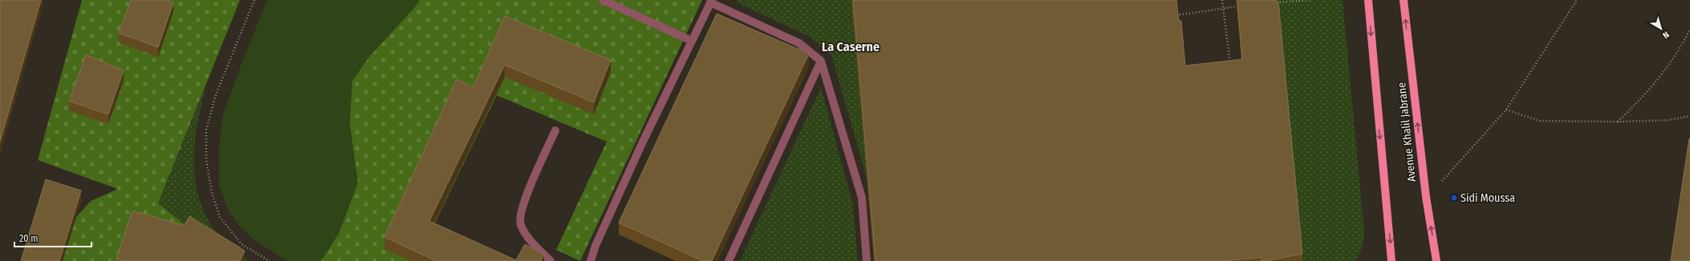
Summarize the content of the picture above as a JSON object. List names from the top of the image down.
{
  "streets": {
    "main road": ["Avenue Khalil Jabrane"]
  },
  "districts": ["La Caserne"],
  "places": {
    "transit": ["Sidi Moussa"]
  },
  "scale_bar": "20 m",
  "north": "bottom right"
}
